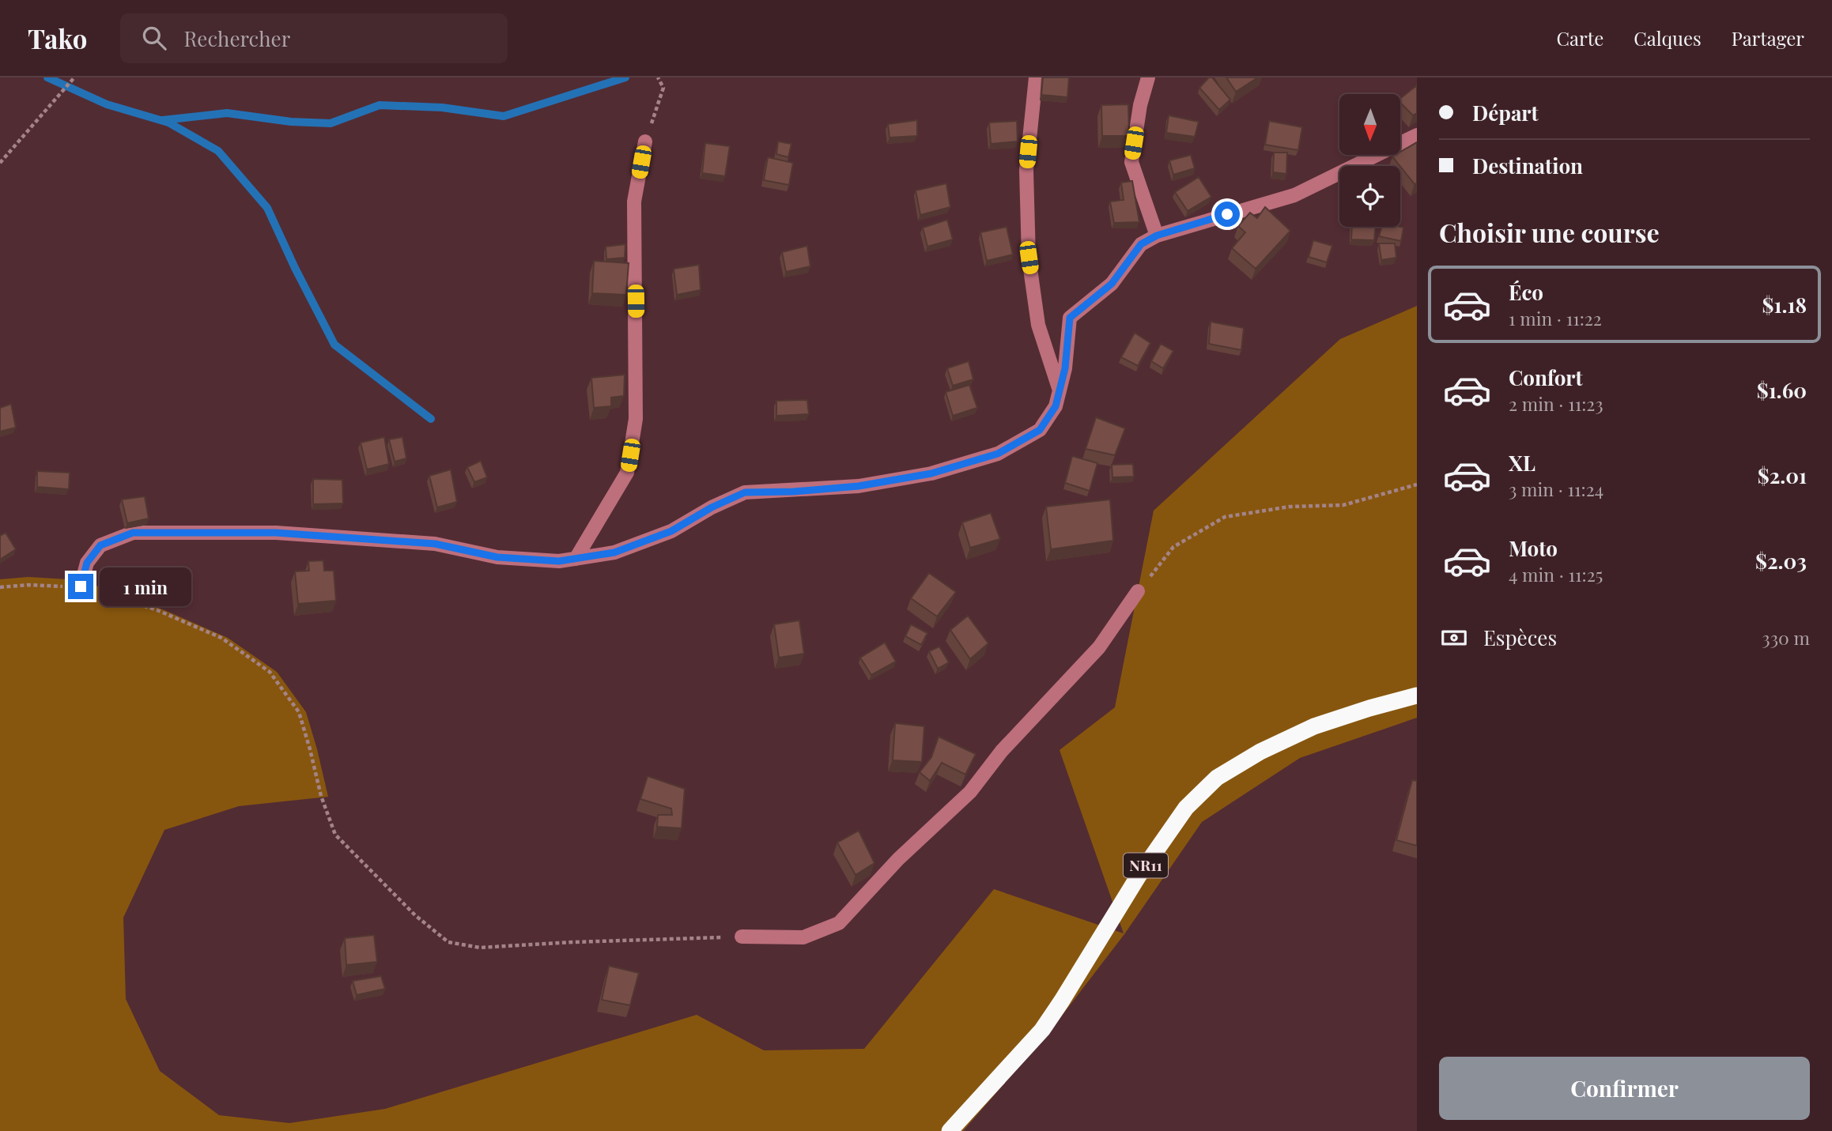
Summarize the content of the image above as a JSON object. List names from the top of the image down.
{
  "streets": {
    "highway": ["NR11"]
  },
  "north": "bottom",
  "page": {
    "header": "Tako",
    "search": "Rechercher",
    "nav": ["Carte", "Calques", "Partager"],
    "banner": ["Départ", "Destination"],
    "heading": "Choisir une course",
    "list": [
      {
        "name": "Éco",
        "note": "1 min · 11:22",
        "value": "$1.18"
      },
      {
        "name": "Confort",
        "note": "2 min · 11:23",
        "value": "$1.60"
      },
      {
        "name": "XL",
        "note": "3 min · 11:24",
        "value": "$2.01"
      },
      {
        "name": "Moto",
        "note": "4 min · 11:25",
        "value": "$2.03"
      }
    ],
    "bubble": "1 min",
    "pay": ["Espèces", "330 m"],
    "buttons": "Confirmer"
  }
}
